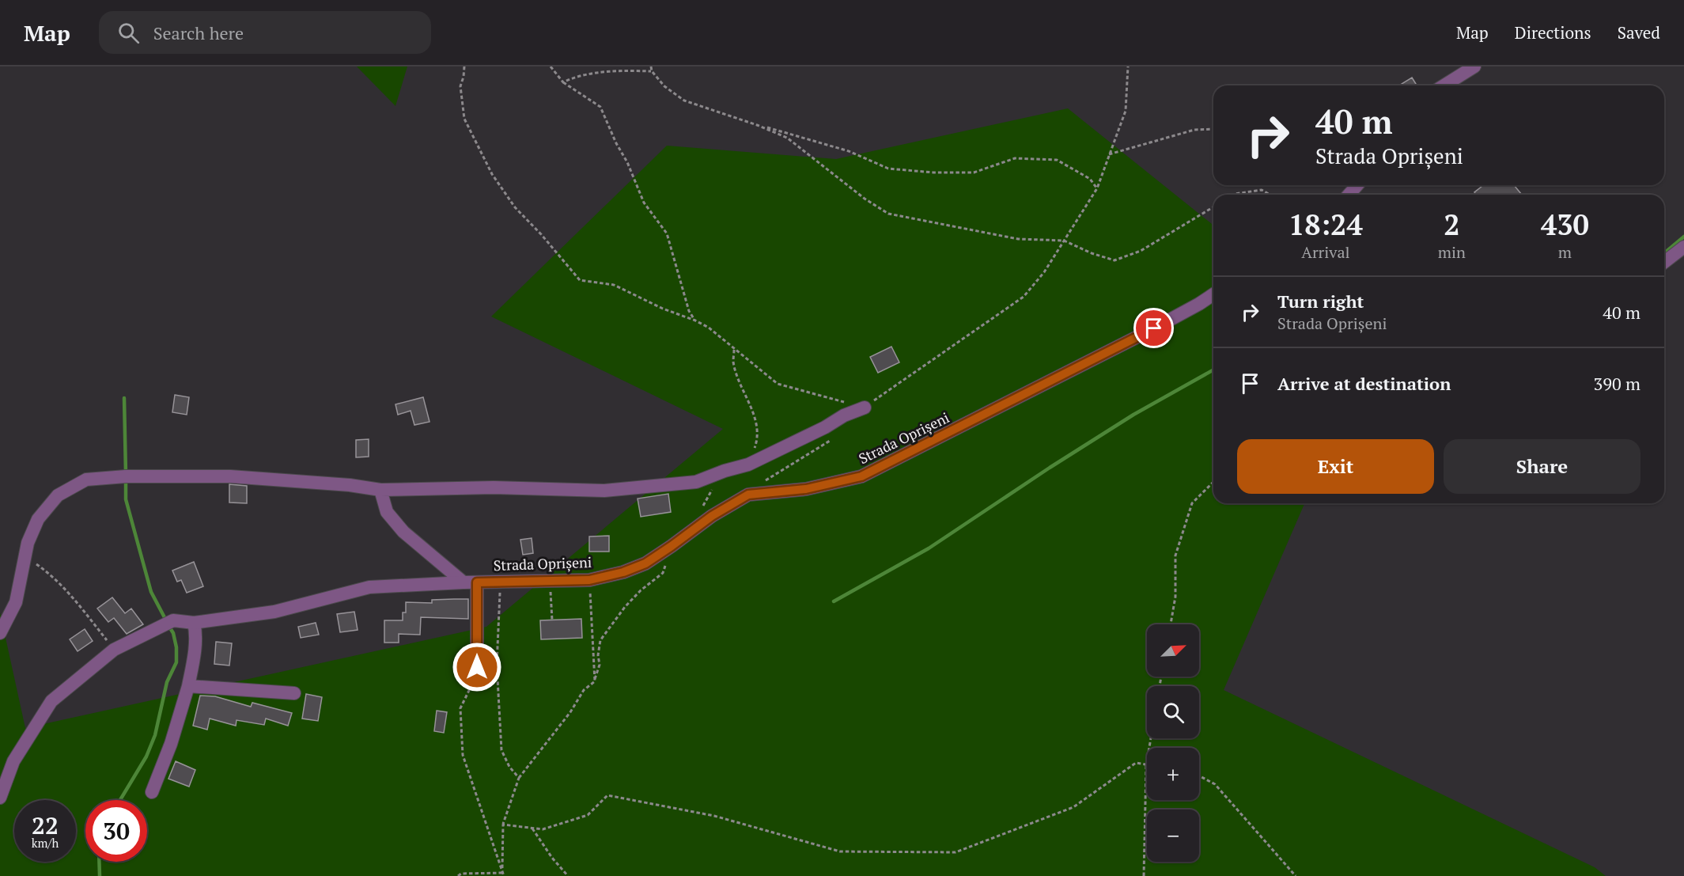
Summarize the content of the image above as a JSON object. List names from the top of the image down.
{
  "streets": {
    "street": ["Strada Oprișeni"]
  },
  "north": "top right",
  "page": {
    "header": "Map",
    "search": "Search here",
    "nav": ["Map", "Directions", "Saved"],
    "turn": ["40 m", "Strada Oprișeni"],
    "eta": [
      "18:24",
      "Arrival",
      "2",
      "min",
      "430",
      "m"
    ],
    "list": [
      {
        "name": "Turn right",
        "note": "Strada Oprișeni",
        "value": "40 m"
      },
      {
        "name": "Arrive at destination",
        "value": "390 m"
      }
    ],
    "buttons": ["Exit", "Share"],
    "map_buttons": ["+", "−"],
    "speed": "22 km/h",
    "limit": "30"
  }
}
